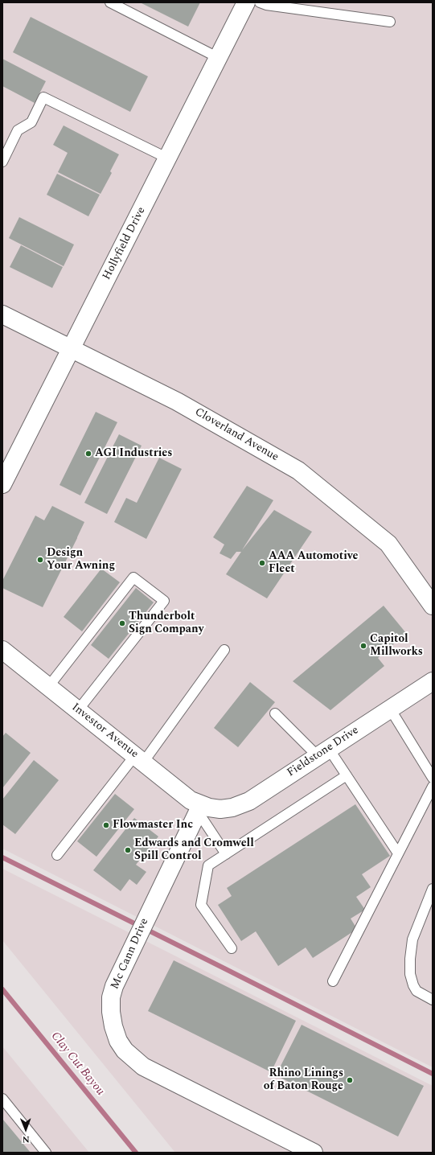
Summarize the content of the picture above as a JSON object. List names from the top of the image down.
{
  "streets": {
    "street": [
      "Hollyfield Drive",
      "Cloverland Avenue",
      "Investor Avenue",
      "Fieldstone Drive",
      "Mc Cann Drive"
    ]
  },
  "crossings": [
    ["Hollyfield Drive", "Cloverland Avenue"],
    ["Investor Avenue", "Fieldstone Drive"],
    ["Investor Avenue", "Mc Cann Drive"],
    ["Fieldstone Drive", "Mc Cann Drive"]
  ],
  "water": ["Clay Cut Bayou"],
  "places": [
    "AGI Industries",
    "Design Your Awning",
    "AAA Automotive Fleet",
    "Thunderbolt Sign Company",
    "Capitol Millworks",
    "Flowmaster Inc",
    "Edwards and Cromwell Spill Control",
    "Rhino Linings of Baton Rouge"
  ],
  "north": "bottom"
}
